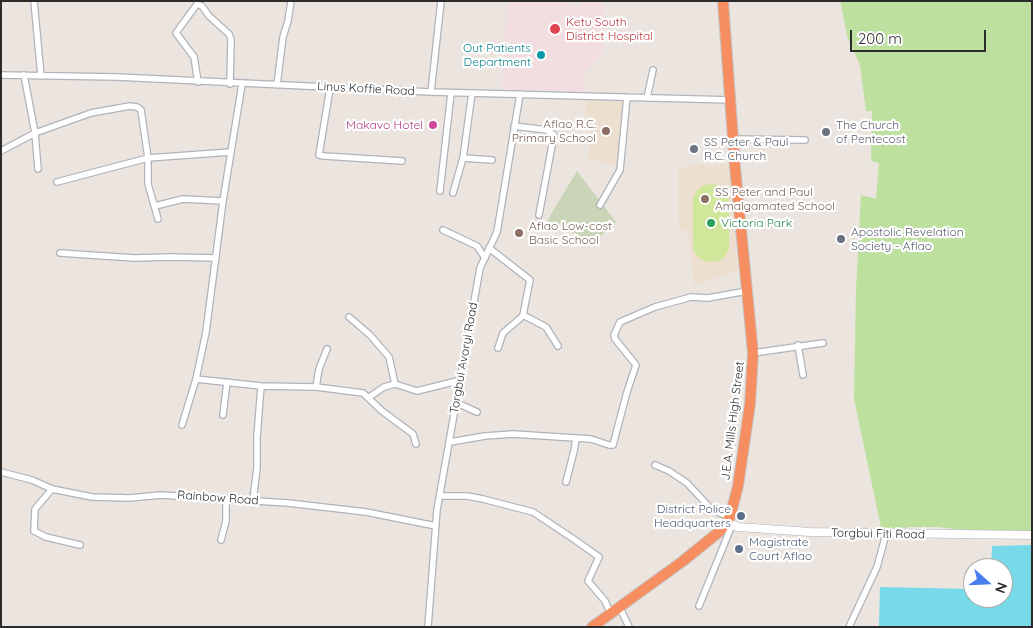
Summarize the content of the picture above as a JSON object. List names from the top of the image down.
{
  "streets": {
    "highway": ["J.E.A. Mills High Street"],
    "street": [
      "Linus Koffie Road",
      "Torgbui Avoryi Road",
      "Rainbow Road",
      "Torgbui Fiti Road"
    ]
  },
  "crossings": [
    ["Linus Koffie Road", "Torgbui Avoryi Road"],
    ["Linus Koffie Road", "J.E.A. Mills High Street"],
    ["Torgbui Avoryi Road", "Rainbow Road"],
    ["J.E.A. Mills High Street", "Torgbui Fiti Road"]
  ],
  "places": [
    "Ketu South District Hospital",
    "Out Patients Department",
    "Makavo Hotel",
    "Aflao R.C. Primary School",
    "The Church of Pentecost",
    "SS Peter & Paul R.C. Church",
    "SS Peter and Paul Amalgamated School",
    "Victoria Park",
    "Aflao Low-cost Basic School",
    "Apostolic Revelation Society - Aflao",
    "District Police Headquarters",
    "Magistrate Court Aflao"
  ],
  "scale_bar": "200 m",
  "north": "right"
}
